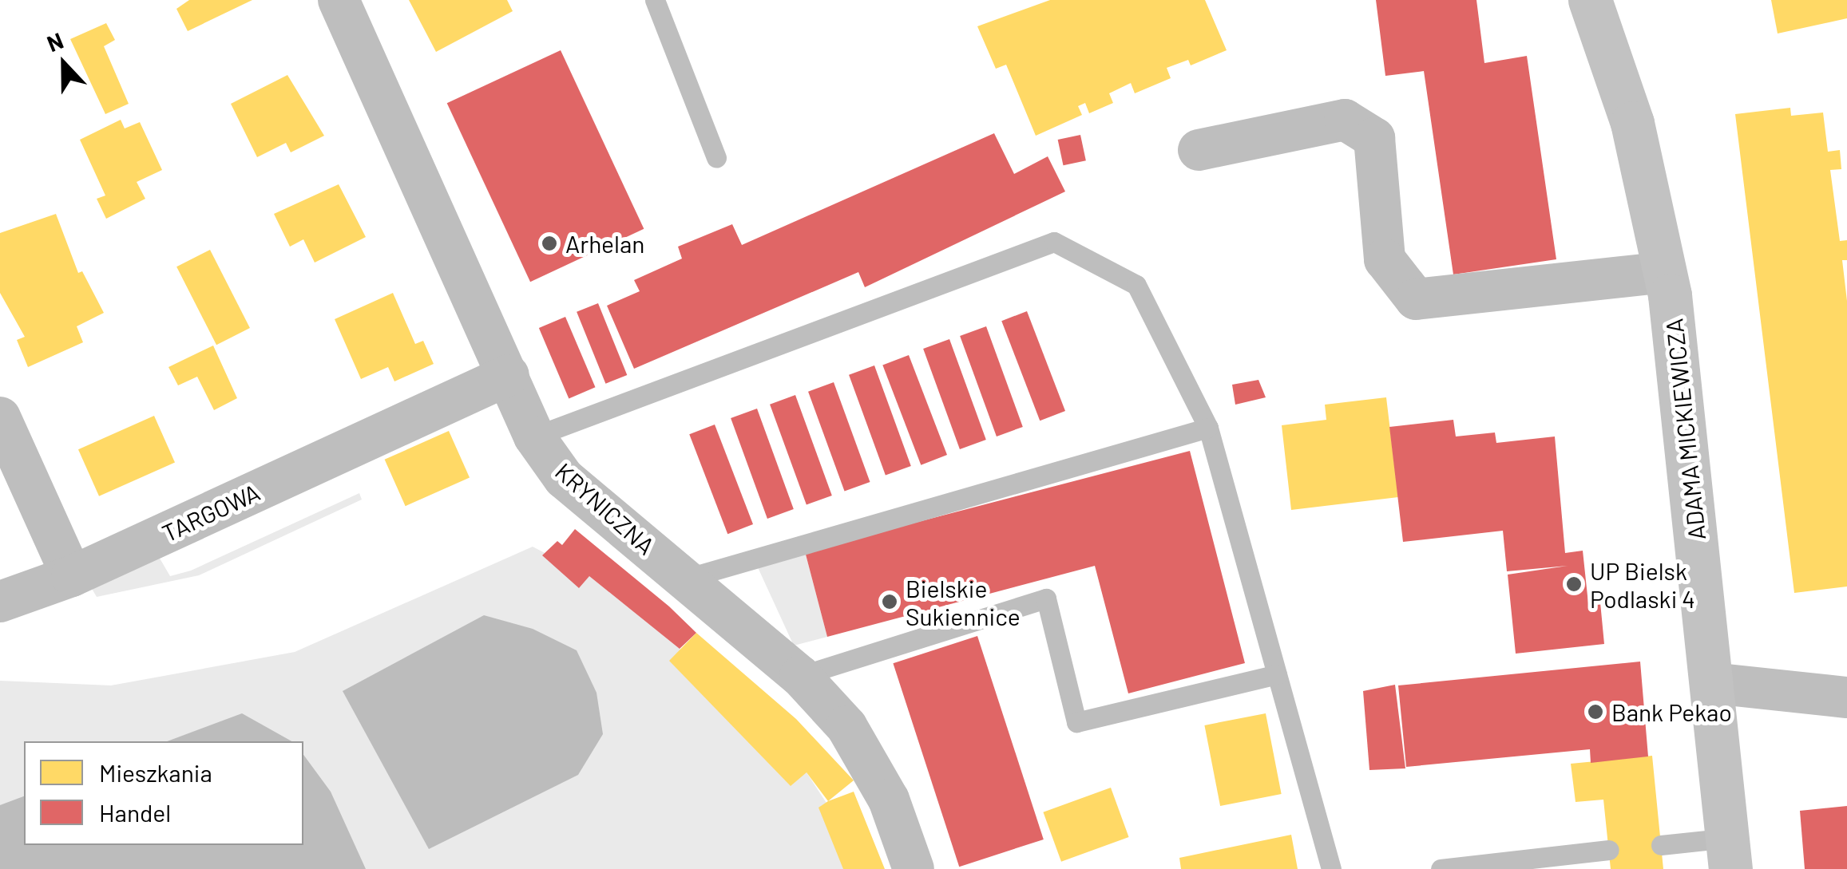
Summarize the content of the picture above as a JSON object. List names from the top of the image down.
{
  "streets": {
    "main road": ["ADAMA MICKIEWICZA"],
    "street": ["KRYNICZNA", "TARGOWA"]
  },
  "crossings": [
    ["KRYNICZNA", "TARGOWA"]
  ],
  "places": [
    "Arhelan",
    "UP Bielsk Podlaski 4",
    "Bielskie Sukiennice",
    "Bank Pekao"
  ],
  "legend": ["Mieszkania", "Handel"],
  "north": "top"
}
